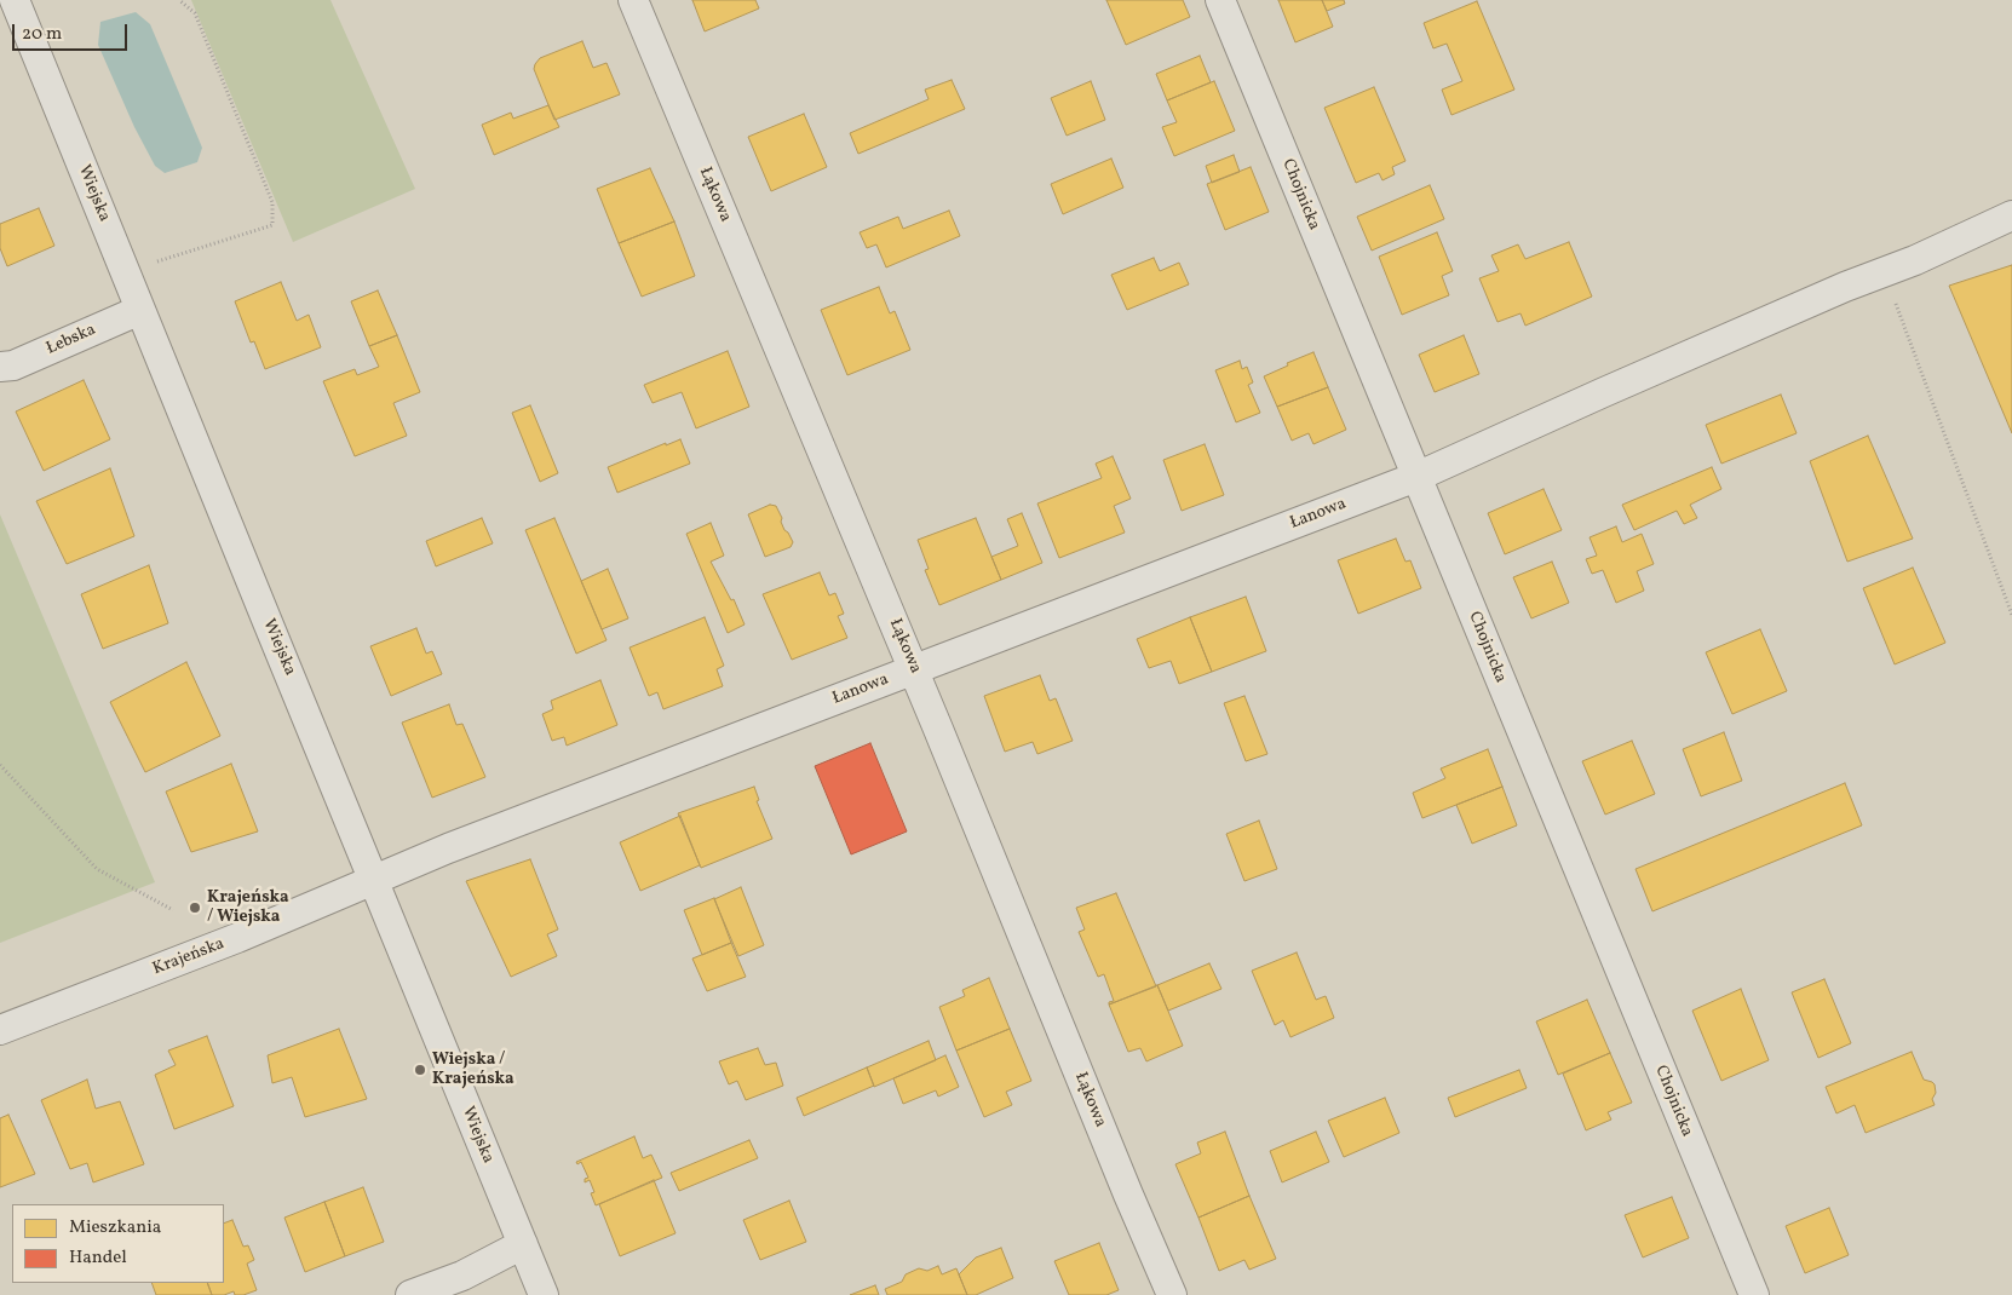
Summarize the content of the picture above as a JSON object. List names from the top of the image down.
{
  "streets": {
    "street": [
      "Wiejska",
      "Łąkowa",
      "Chojnicka",
      "Łebska",
      "Łanowa",
      "Krajeńska"
    ]
  },
  "crossings": [
    ["Wiejska", "Łebska"],
    ["Wiejska", "Łanowa"],
    ["Wiejska", "Krajeńska"],
    ["Łąkowa", "Łanowa"],
    ["Chojnicka", "Łanowa"],
    ["Łanowa", "Krajeńska"]
  ],
  "places": ["Krajeńska / Wiejska", "Wiejska / Krajeńska"],
  "legend": ["Mieszkania", "Handel"],
  "scale_bar": "20 m"
}
